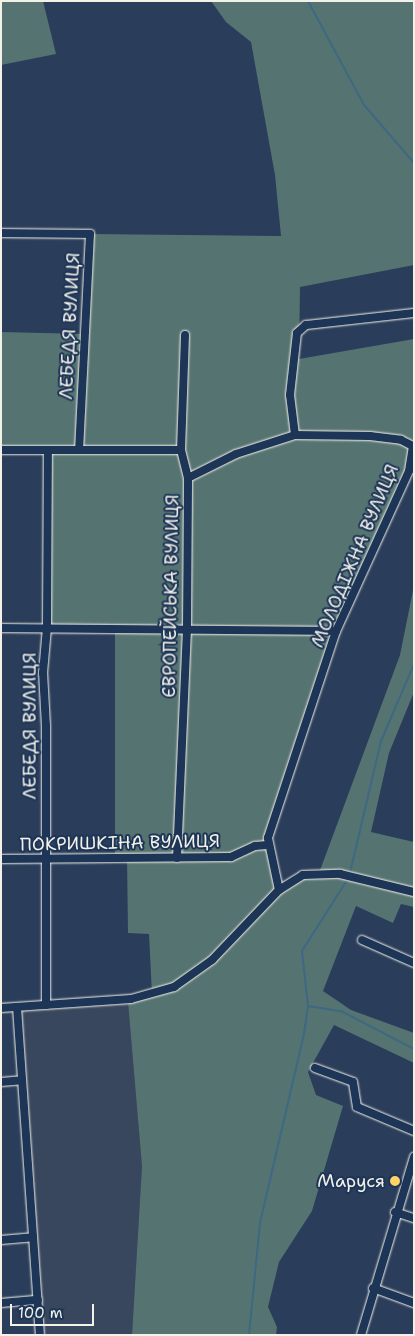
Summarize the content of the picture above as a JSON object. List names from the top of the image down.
{
  "streets": {
    "street": [
      "ЛЕБЕДЯ ВУЛИЦЯ",
      "МОЛОДІЖНА ВУЛИЦЯ",
      "ЄВРОПЕЙСЬКА ВУЛИЦЯ",
      "ПОКРИШКІНА ВУЛИЦЯ"
    ]
  },
  "crossings": [
    ["ЛЕБЕДЯ ВУЛИЦЯ", "ПОКРИШКІНА ВУЛИЦЯ"],
    ["МОЛОДІЖНА ВУЛИЦЯ", "ПОКРИШКІНА ВУЛИЦЯ"],
    ["ЄВРОПЕЙСЬКА ВУЛИЦЯ", "ПОКРИШКІНА ВУЛИЦЯ"]
  ],
  "places": ["Маруся"],
  "scale_bar": "100 m"
}
